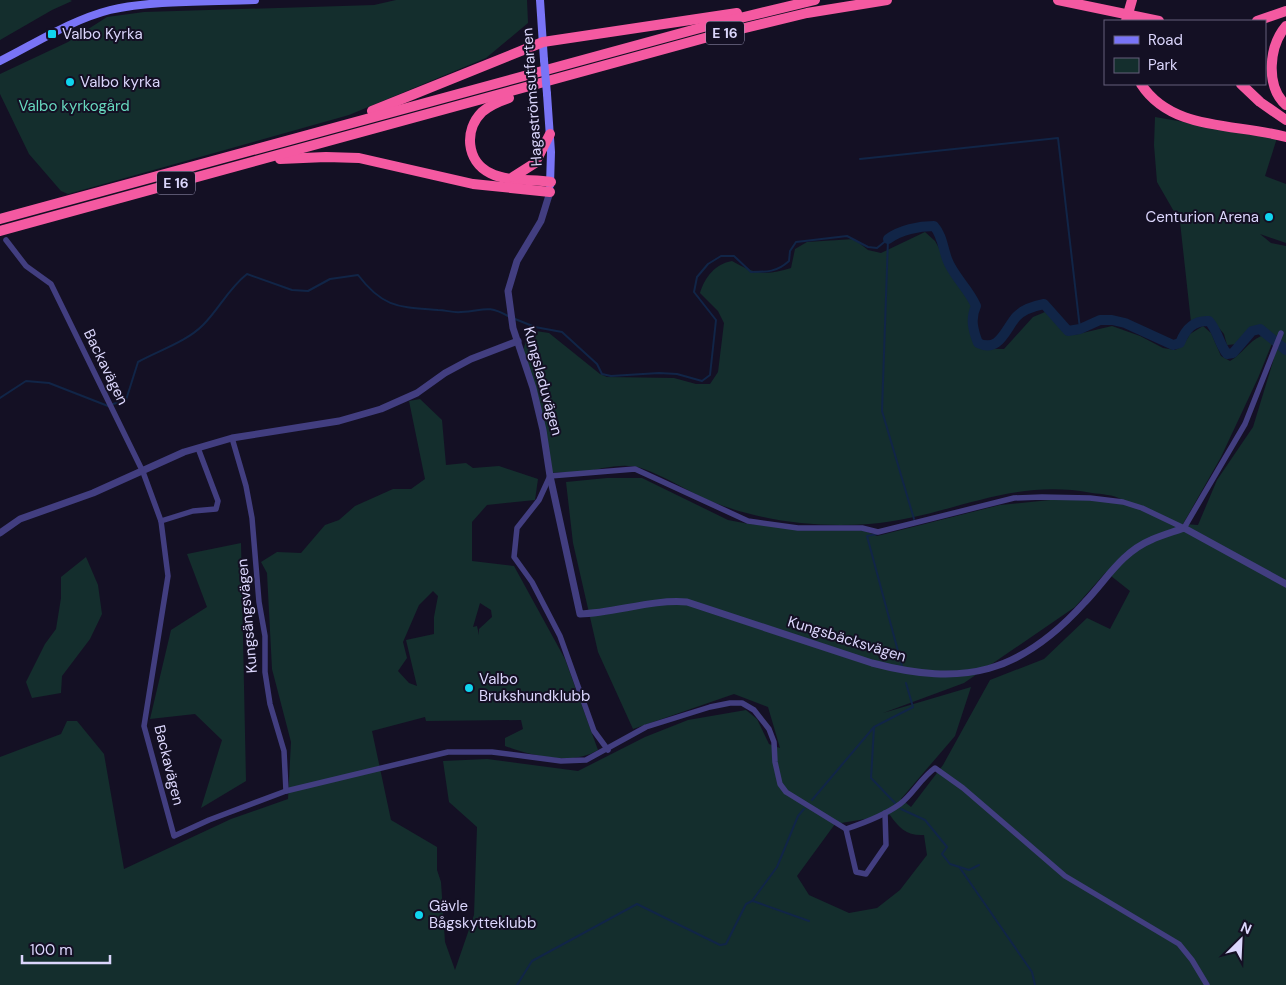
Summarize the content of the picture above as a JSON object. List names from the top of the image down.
{
  "streets": {
    "highway": ["E 16"],
    "main road": ["Hagaströmsutfarten"],
    "street": [
      "Backavägen",
      "Kungsladuvägen",
      "Kungsängsvägen",
      "Kungsbäcksvägen"
    ]
  },
  "crossings": [
    ["E 16", "Backavägen"],
    ["Hagaströmsutfarten", "Kungsladuvägen"],
    ["Backavägen", "Kungsängsvägen"],
    ["Kungsladuvägen", "Kungsbäcksvägen"]
  ],
  "parks": ["Valbo kyrkogård"],
  "places": {
    "transit": ["Valbo Kyrka"],
    "other": [
      "Valbo kyrka",
      "Centurion Arena",
      "Valbo Brukshundklubb",
      "Gävle Bågskytteklubb"
    ]
  },
  "legend": ["Road", "Park"],
  "scale_bar": "100 m",
  "north": "top right"
}
